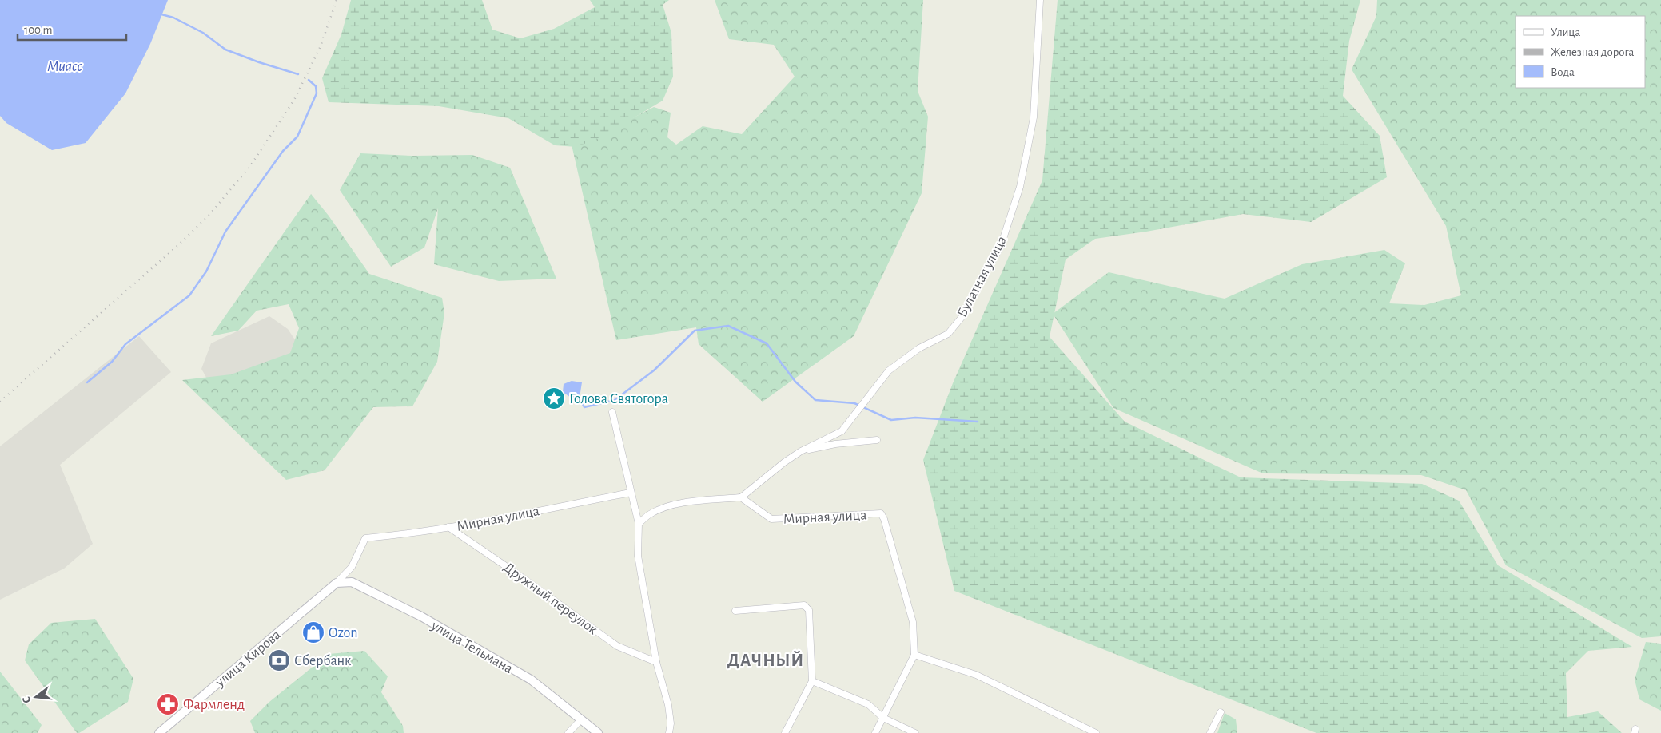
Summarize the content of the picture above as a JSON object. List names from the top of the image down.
{
  "streets": {
    "street": [
      "Булатная улица",
      "Мирная улица",
      "Дружный переулок",
      "улица Тельмана",
      "улица Кирова"
    ]
  },
  "crossings": [
    ["Булатная улица", "Мирная улица"],
    ["Мирная улица", "Дружный переулок"],
    ["Мирная улица", "улица Тельмана"],
    ["Мирная улица", "улица Кирова"],
    ["улица Тельмана", "улица Кирова"]
  ],
  "districts": ["ДАЧНЫЙ"],
  "water": ["Миасс"],
  "places": {
    "place": ["Голова Святогора"],
    "shop": ["Ozon"],
    "bank": ["Сбербанк"],
    "pharmacy": ["Фармленд"]
  },
  "legend": ["Улица", "Железная дорога", "Вода"],
  "scale_bar": "100 m",
  "north": "left"
}
